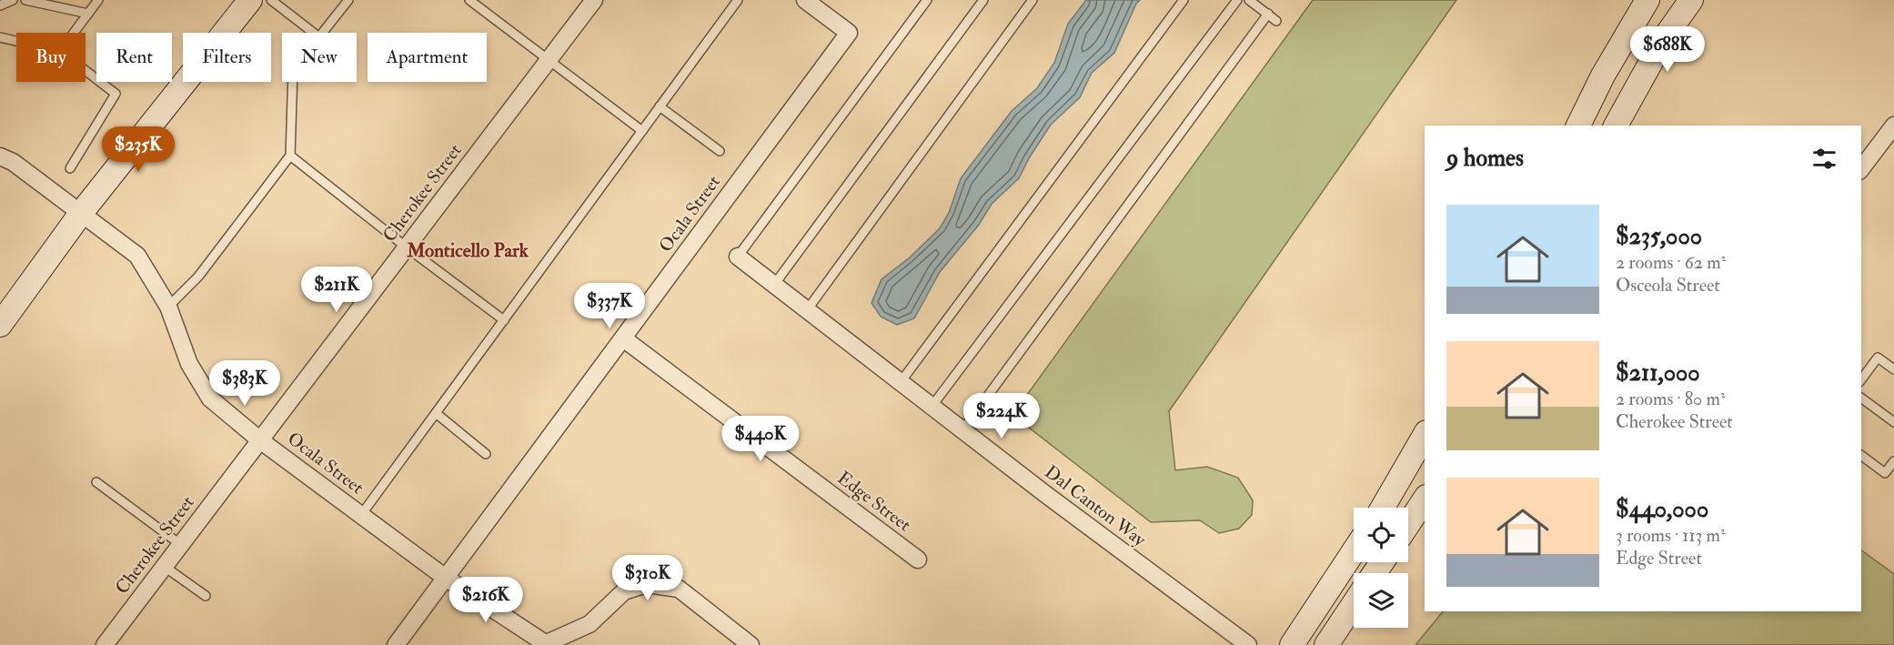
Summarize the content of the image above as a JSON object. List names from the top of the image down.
{
  "streets": {
    "street": [
      "Cherokee Street",
      "Ocala Street",
      "Edge Street",
      "Dal Canton Way"
    ]
  },
  "crossings": [
    ["Cherokee Street", "Ocala Street"],
    ["Ocala Street", "Edge Street"]
  ],
  "districts": ["Monticello Park"],
  "page": {
    "price": [
      "$688K",
      "$235K",
      "$211K",
      "$337K",
      "$383K",
      "$224K",
      "$440K",
      "$310K",
      "$216K"
    ],
    "chip": [
      "Buy",
      "Rent",
      "Filters",
      "New",
      "Apartment"
    ],
    "heading": "9 homes",
    "list": [
      {
        "name": "$235,000",
        "note": "2 rooms · 62 m² · Osceola Street"
      },
      {
        "name": "$211,000",
        "note": "2 rooms · 80 m² · Cherokee Street"
      },
      {
        "name": "$440,000",
        "note": "3 rooms · 113 m² · Edge Street"
      }
    ]
  }
}
